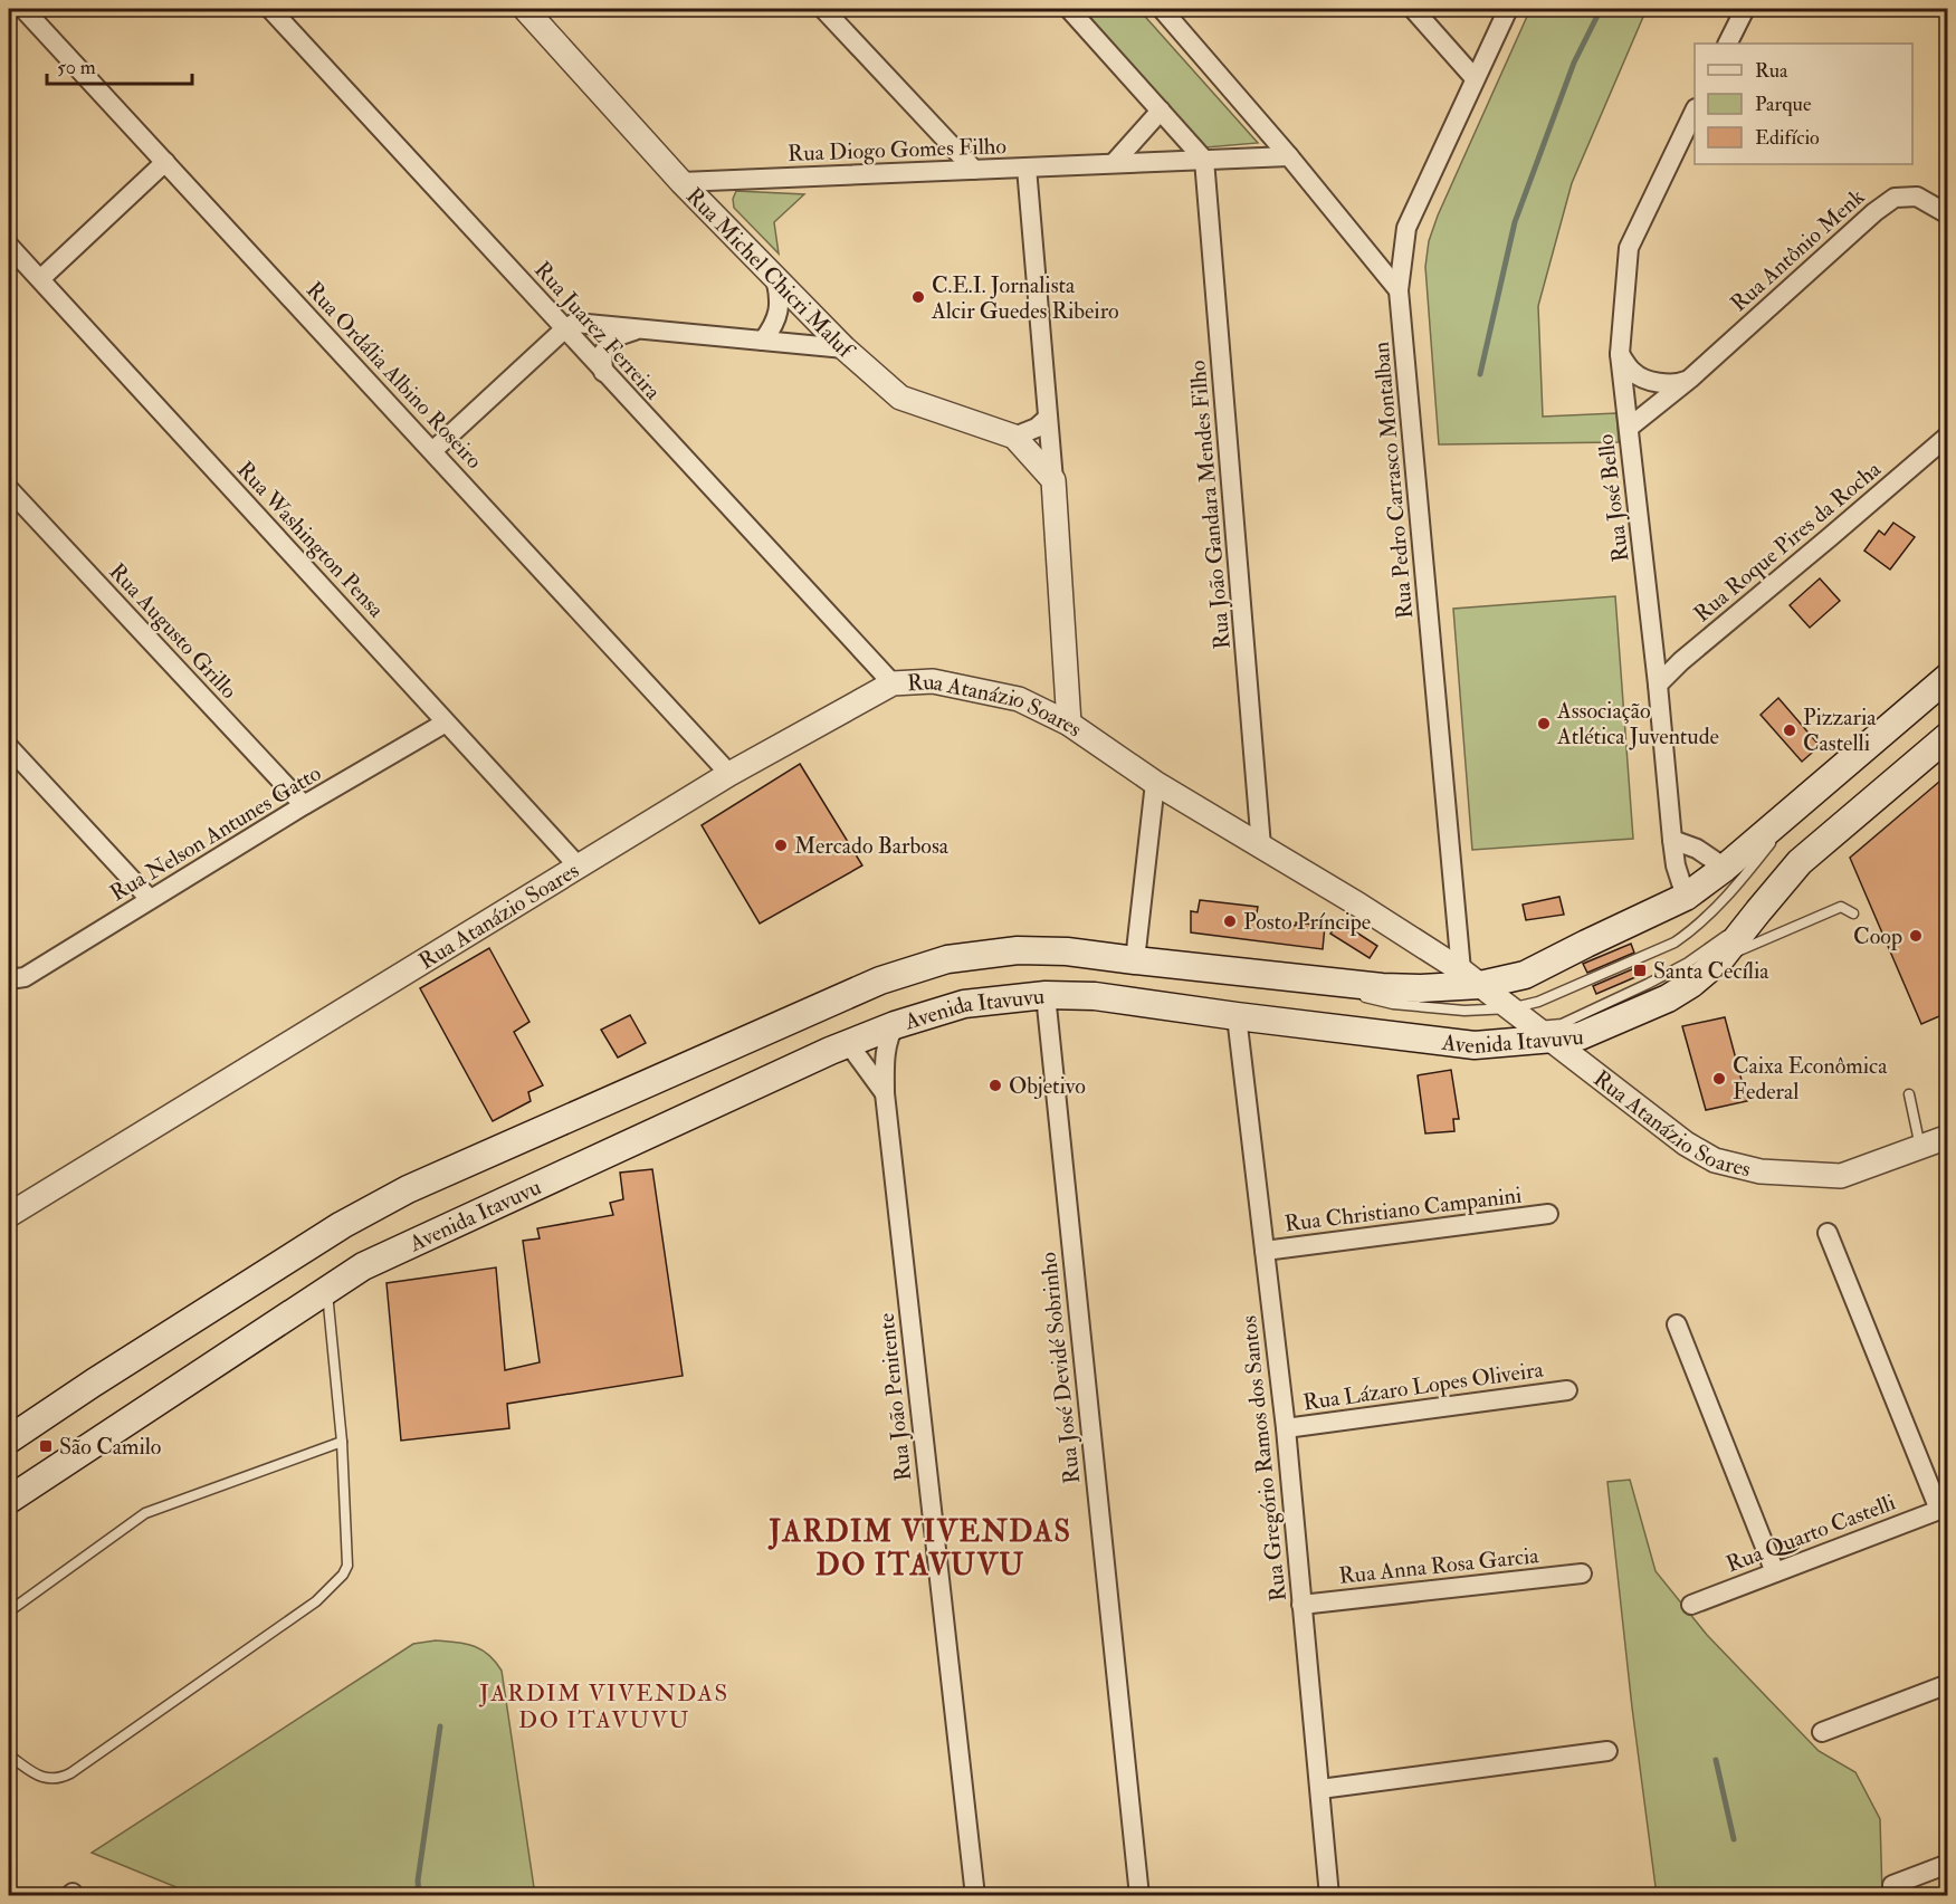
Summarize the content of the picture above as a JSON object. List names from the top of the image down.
{
  "streets": {
    "main road": ["Avenida Itavuvu"],
    "street": [
      "Rua Diogo Gomes Filho",
      "Rua Antônio Menk",
      "Rua Michel Chicri Maluf",
      "Rua Juarez Ferreira",
      "Rua Ordália Albino Roseiro",
      "Rua Pedro Carrasco Montalban",
      "Rua José Bello",
      "Rua João Gandara Mendes Filho",
      "Rua Washington Pensa",
      "Rua Roque Pires da Rocha",
      "Rua Augusto Grillo",
      "Rua Atanázio Soares",
      "Rua Nelson Antunes Gatto",
      "Rua Christiano Campanini",
      "Rua José Devidé Sobrinho",
      "Rua Lázaro Lopes Oliveira",
      "Rua João Penitente",
      "Rua Gregório Ramos dos Santos",
      "Rua Quarto Castelli",
      "Rua Anna Rosa Garcia"
    ]
  },
  "crossings": [
    ["Rua Diogo Gomes Filho", "Rua Michel Chicri Maluf"],
    ["Rua Diogo Gomes Filho", "Rua João Gandara Mendes Filho"],
    ["Rua Antônio Menk", "Rua José Bello"],
    ["Rua Juarez Ferreira", "Rua Atanázio Soares"],
    ["Rua Ordália Albino Roseiro", "Rua Atanázio Soares"],
    ["Rua Pedro Carrasco Montalban", "Rua Atanázio Soares"],
    ["Rua José Bello", "Rua Roque Pires da Rocha"],
    ["Rua João Gandara Mendes Filho", "Rua Atanázio Soares"],
    ["Rua Washington Pensa", "Rua Atanázio Soares"],
    ["Rua Washington Pensa", "Rua Nelson Antunes Gatto"],
    ["Rua Augusto Grillo", "Rua Nelson Antunes Gatto"],
    ["Rua Atanázio Soares", "Avenida Itavuvu"],
    ["Avenida Itavuvu", "Rua José Devidé Sobrinho"],
    ["Avenida Itavuvu", "Rua João Penitente"],
    ["Avenida Itavuvu", "Rua Gregório Ramos dos Santos"],
    ["Rua Christiano Campanini", "Rua Gregório Ramos dos Santos"],
    ["Rua Lázaro Lopes Oliveira", "Rua Gregório Ramos dos Santos"],
    ["Rua Gregório Ramos dos Santos", "Rua Anna Rosa Garcia"]
  ],
  "districts": ["JARDIM VIVENDAS DO ITAVUVU", "JARDIM VIVENDAS DO ITAVUVU"],
  "places": {
    "other": [
      "C.E.I. Jornalista Alcir Guedes Ribeiro",
      "Associação Atlética Juventude",
      "Pizzaria Castelli",
      "Mercado Barbosa",
      "Posto Príncipe",
      "Coop",
      "Caixa Econômica Federal",
      "Objetivo"
    ],
    "transit": ["Santa Cecília", "São Camilo"]
  },
  "legend": ["Rua", "Parque", "Edifício"],
  "scale_bar": "50 m"
}
